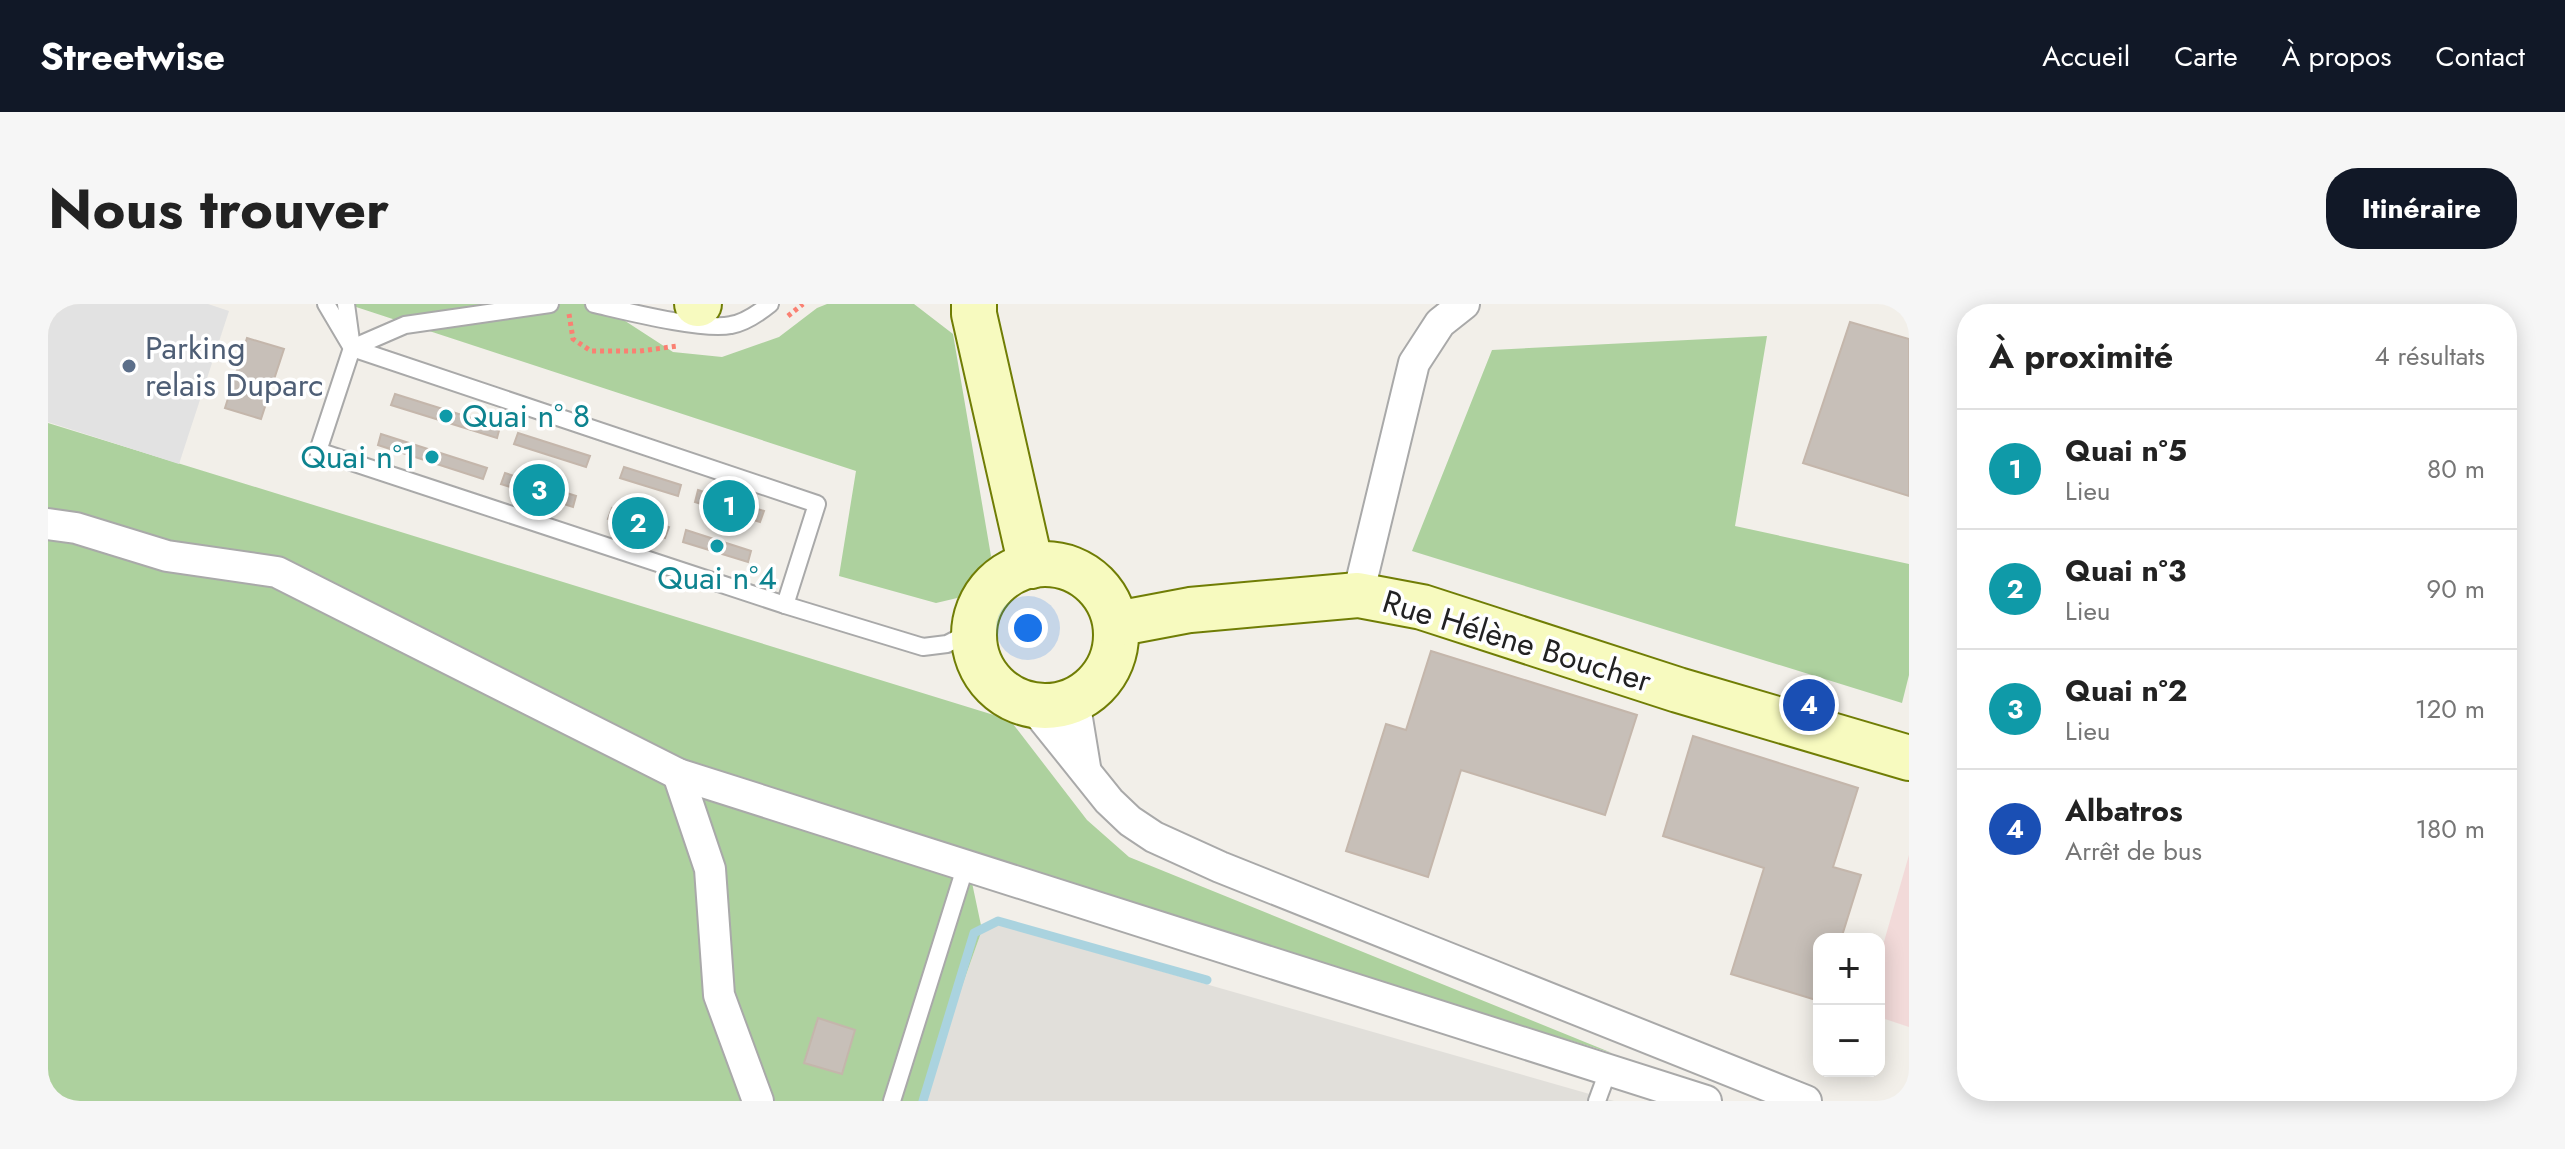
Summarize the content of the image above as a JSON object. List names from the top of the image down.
{
  "streets": {
    "street": ["Rue Hélène Boucher"]
  },
  "places": [
    "Parking relais Duparc",
    "Quai n° 8",
    "Quai n°1",
    "Quai n°4"
  ],
  "page": {
    "header": "Streetwise",
    "nav": [
      "Accueil",
      "Carte",
      "À propos",
      "Contact"
    ],
    "title": "Nous trouver",
    "buttons": "Itinéraire",
    "heading": ["À proximité", "4 résultats"],
    "list": [
      {
        "mark": "1",
        "name": "Quai n°5",
        "note": "Lieu",
        "value": "80 m"
      },
      {
        "mark": "2",
        "name": "Quai n°3",
        "note": "Lieu",
        "value": "90 m"
      },
      {
        "mark": "3",
        "name": "Quai n°2",
        "note": "Lieu",
        "value": "120 m"
      },
      {
        "mark": "4",
        "name": "Albatros",
        "note": "Arrêt de bus",
        "value": "180 m"
      }
    ],
    "pins": [
      "3",
      "1",
      "2",
      "4"
    ],
    "map_buttons": ["+", "−"]
  }
}
